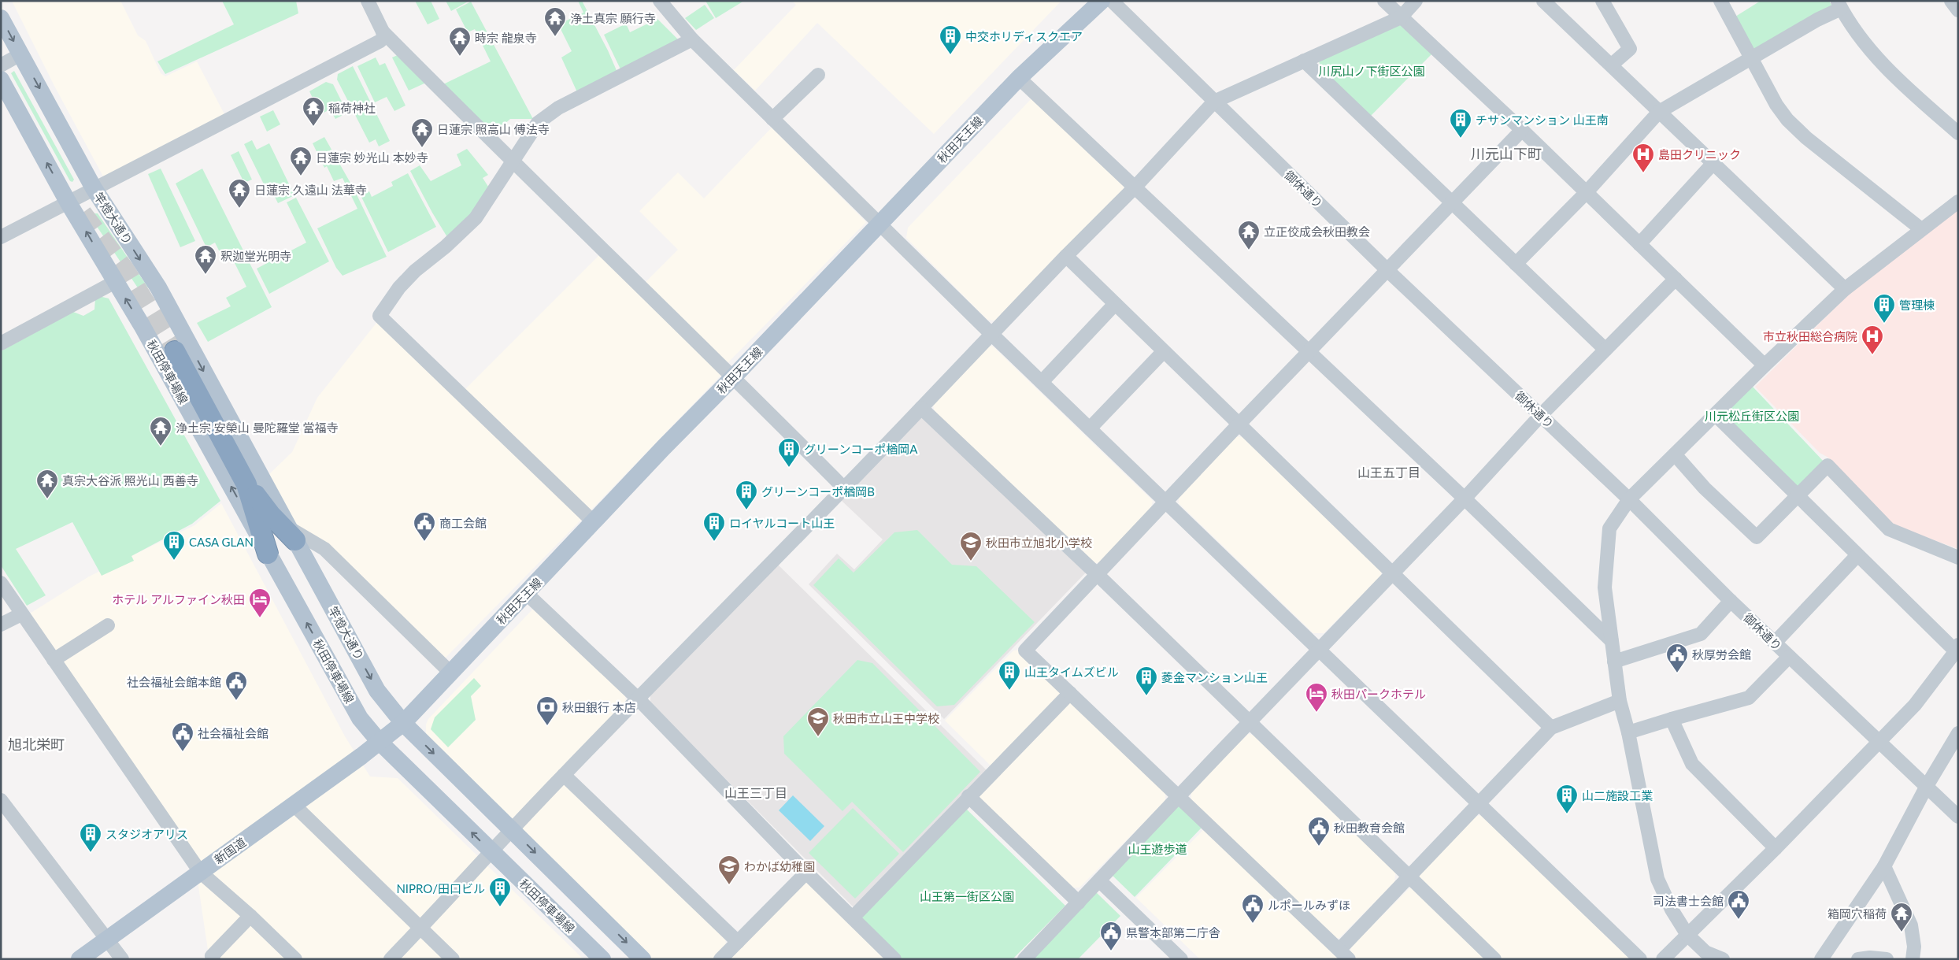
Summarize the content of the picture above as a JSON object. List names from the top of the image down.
{
  "streets": {
    "main road": [
      "秋田天王線",
      "竿燈大通り",
      "秋田停車場線",
      "新国道"
    ],
    "street": ["御休通り"]
  },
  "crossings": [
    ["秋田天王線", "竿燈大通り"],
    ["秋田天王線", "秋田停車場線"],
    ["秋田天王線", "新国道"],
    ["秋田停車場線", "新国道"]
  ],
  "one_way": ["竿燈大通り", "秋田停車場線"],
  "districts": [
    "川元山下町",
    "山王五丁目",
    "旭北栄町",
    "山王三丁目"
  ],
  "parks": [
    "川尻山ノ下街区公園",
    "川元松丘街区公園",
    "山王遊歩道",
    "山王第一街区公園"
  ],
  "places": {
    "temple": [
      "浄土真宗 願行寺",
      "時宗 龍泉寺",
      "稲荷神社",
      "日蓮宗 照高山 傅法寺",
      "日蓮宗 妙光山 本妙寺",
      "日蓮宗 久遠山 法華寺",
      "立正佼成会秋田教会",
      "釈迦堂光明寺",
      "浄土宗 安榮山 曼陀羅堂 當福寺",
      "真宗大谷派 照光山 西善寺",
      "箱岡穴稲荷"
    ],
    "building": [
      "中交ホリディスクエア",
      "チサンマンション 山王南",
      "管理棟",
      "グリーンコーポ楢岡A",
      "グリーンコーポ楢岡B",
      "ロイヤルコート山王",
      "CASA GLAN",
      "山王タイムズビル",
      "菱金マンション山王",
      "山二施設工業",
      "スタジオアリス",
      "NIPRO/田口ビル"
    ],
    "hospital": ["島田クリニック", "市立秋田総合病院"],
    "public building": [
      "商工会館",
      "秋厚労会館",
      "社会福祉会館本館",
      "社会福祉会館",
      "秋田教育会館",
      "司法書士会館",
      "ルポールみずほ",
      "県警本部第二庁舎"
    ],
    "school or university": ["秋田市立旭北小学校", "秋田市立山王中学校", "わかば幼稚園"],
    "hotel": ["ホテル アルファイン秋田", "秋田パークホテル"],
    "bank": ["秋田銀行 本店"]
  }
}
